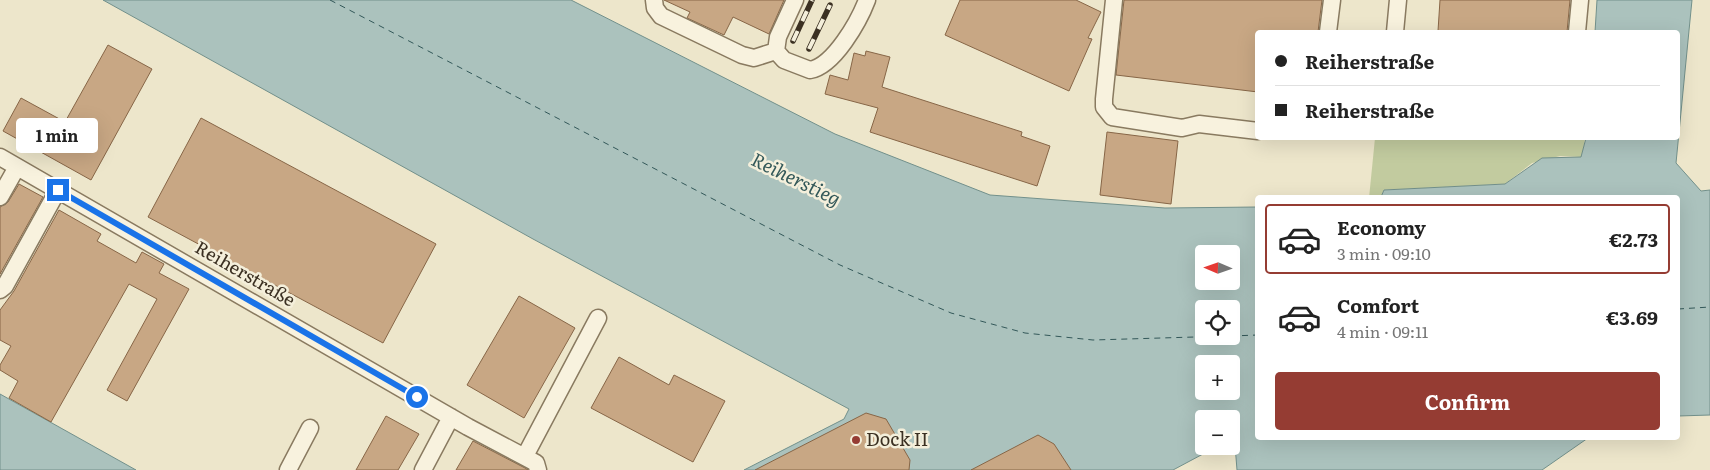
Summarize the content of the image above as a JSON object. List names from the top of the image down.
{
  "streets": {
    "street": ["Reiherstraße"]
  },
  "water": ["Reiherstieg"],
  "places": ["Dock II"],
  "north": "left",
  "page": {
    "banner": ["Reiherstraße", "Reiherstraße"],
    "bubble": "1 min",
    "list": [
      {
        "name": "Economy",
        "note": "3 min · 09:10",
        "value": "€2.73"
      },
      {
        "name": "Comfort",
        "note": "4 min · 09:11",
        "value": "€3.69"
      }
    ],
    "map_buttons": ["+", "−"],
    "buttons": "Confirm"
  }
}
